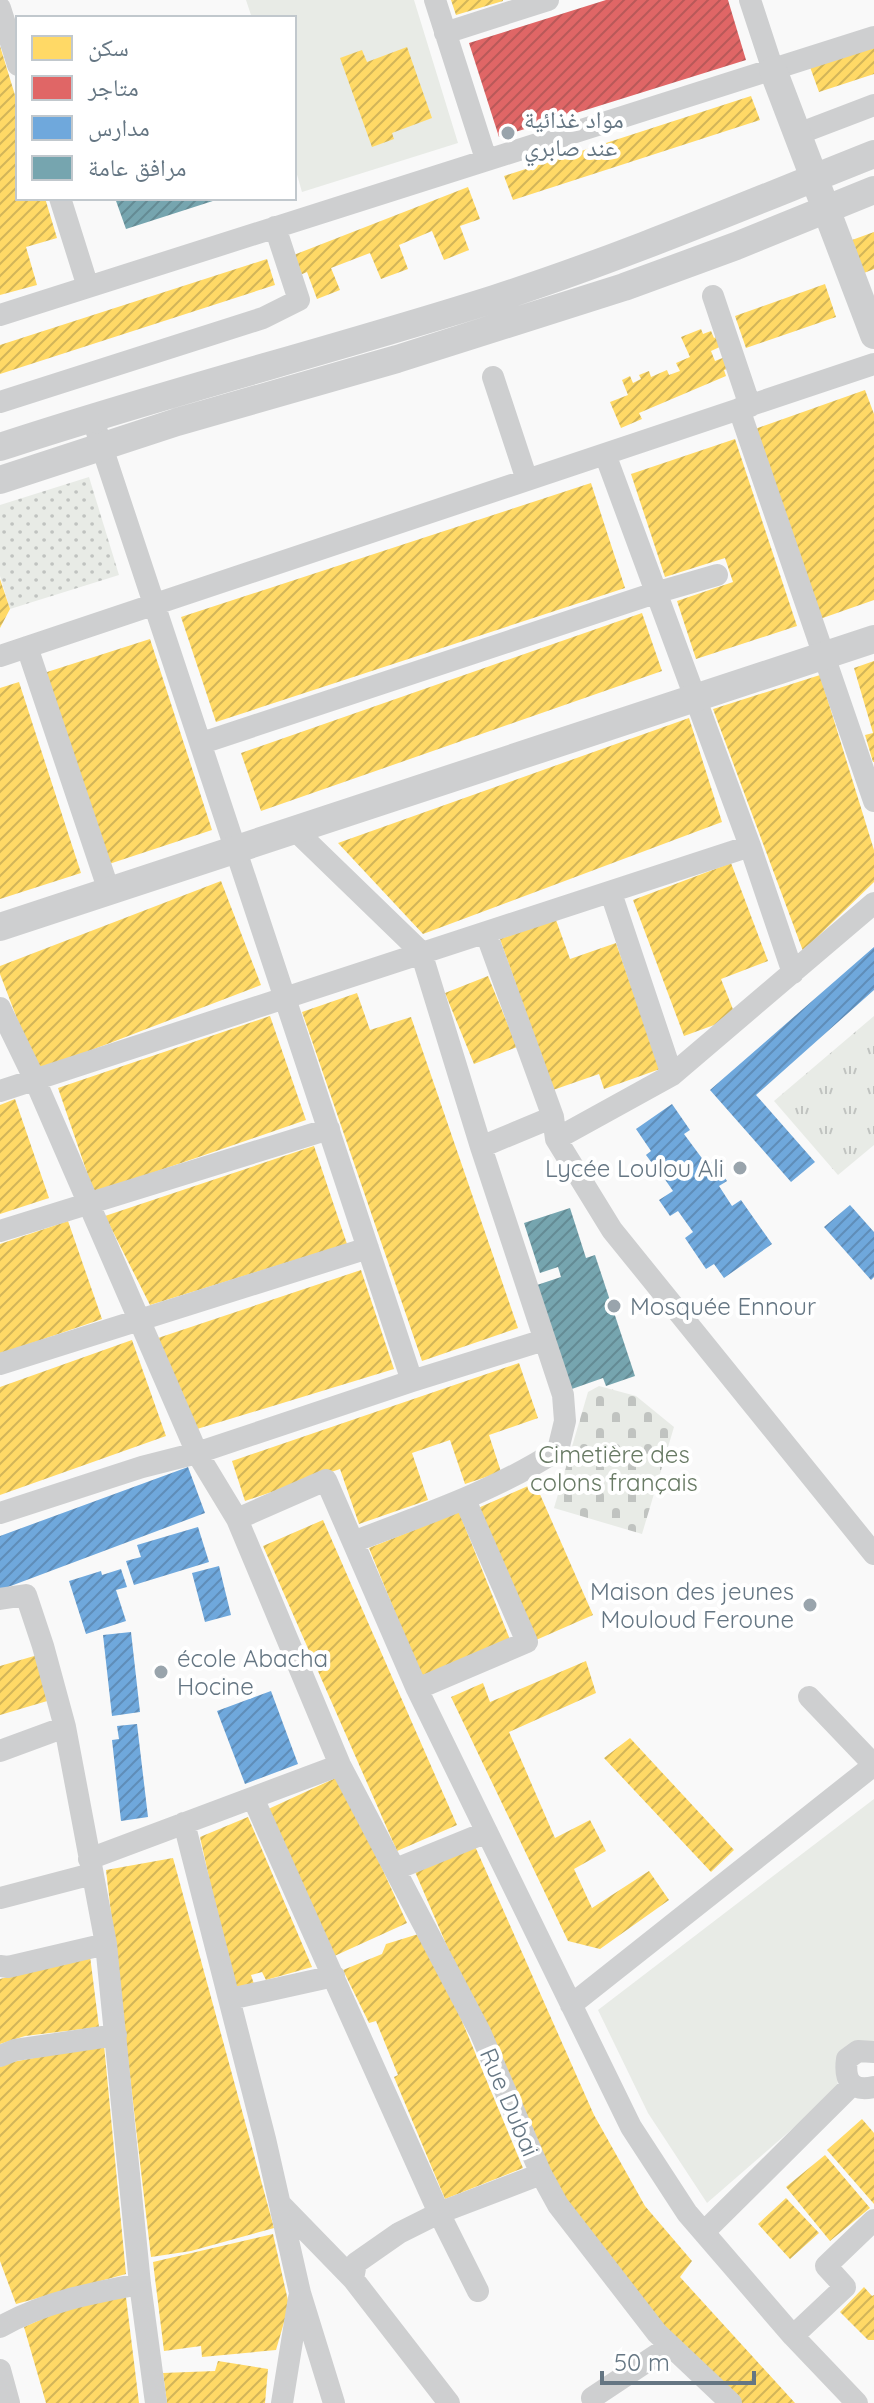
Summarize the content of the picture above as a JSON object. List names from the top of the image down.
{
  "streets": {
    "street": ["Rue Dubai"]
  },
  "parks": ["Cimetière des colons français"],
  "places": [
    "مواد غذائية عند صابري",
    "Lycée Loulou Ali",
    "Mosquée Ennour",
    "Maison des jeunes Mouloud Feroune",
    "école Abacha Hocine"
  ],
  "legend": [
    "سكن",
    "متاجر",
    "مدارس",
    "مرافق عامة"
  ],
  "scale_bar": "50 m"
}
